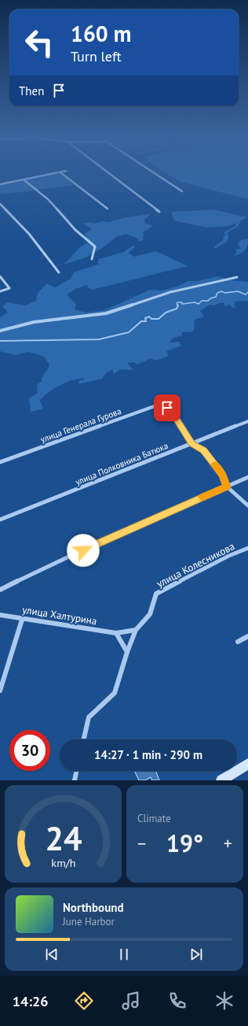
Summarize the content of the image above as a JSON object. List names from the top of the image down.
{
  "streets": {
    "street": [
      "улица Генерала Гурова",
      "улица Полковника Батюка",
      "улица Колесникова",
      "улица Халтурина"
    ]
  },
  "crossings": [
    ["улица Генерала Гурова", "улица Полковника Батюка"]
  ],
  "page": {
    "turn": ["160 m", "Turn left"],
    "then": "Then",
    "limit": "30",
    "trip": "14:27 · 1 min · 290 m",
    "tile": "Climate",
    "heat": ["−", "19°", "+"],
    "song": ["Northbound", "June Harbor"],
    "tabs": "14:26",
    "gauge": ["24", "km/h"]
  }
}
